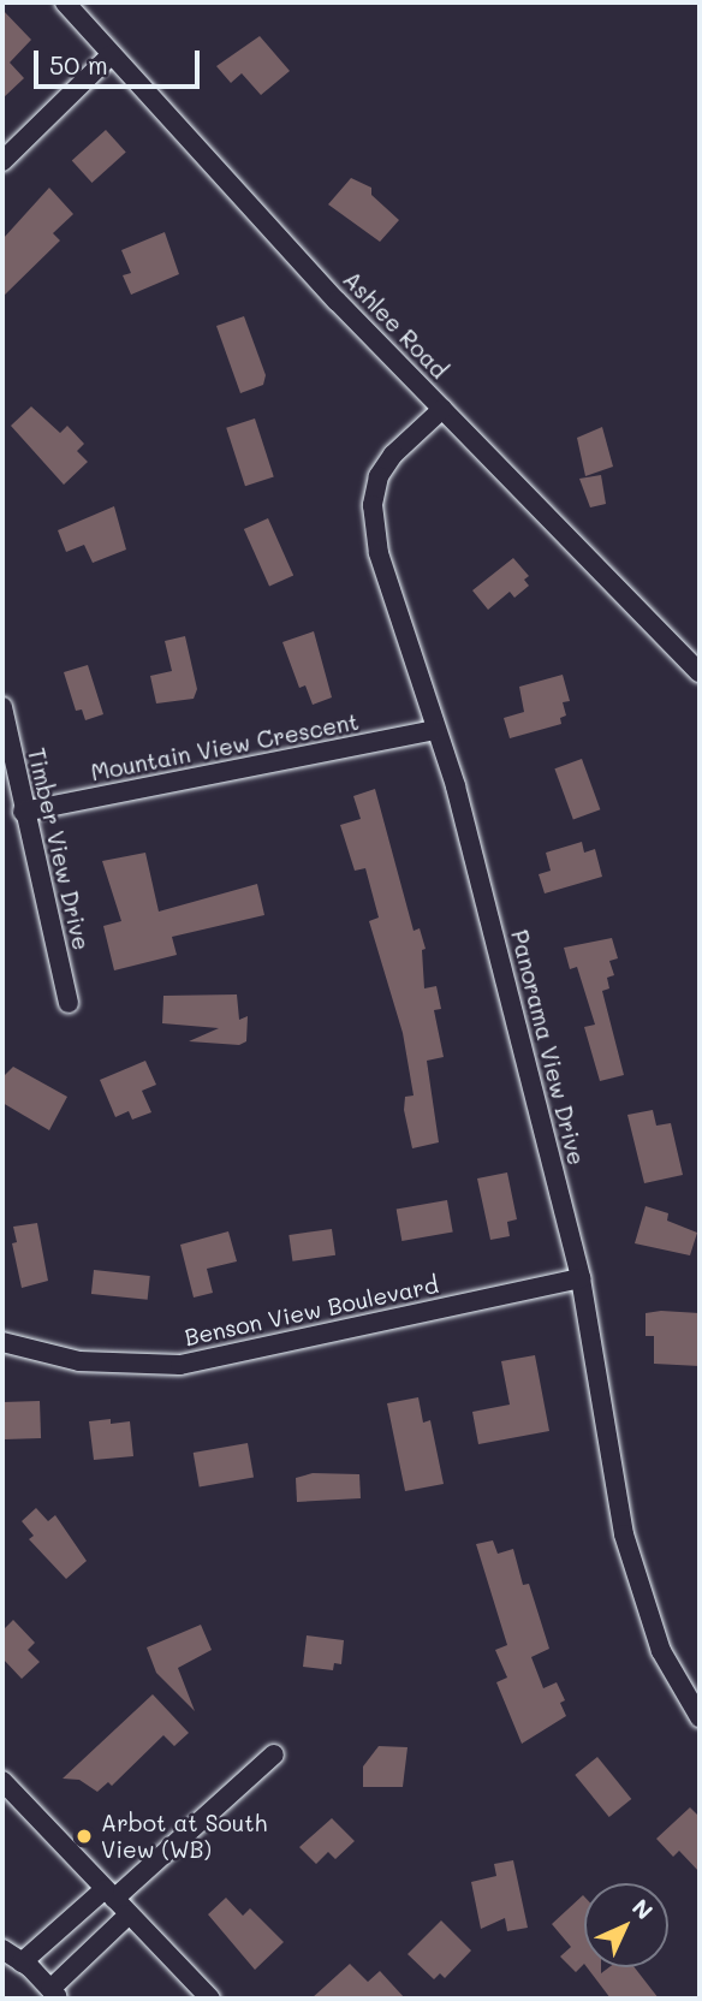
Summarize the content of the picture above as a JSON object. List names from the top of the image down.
{
  "streets": {
    "street": [
      "Ashlee Road",
      "Mountain View Crescent",
      "Timber View Drive",
      "Panorama View Drive",
      "Benson View Boulevard"
    ]
  },
  "crossings": [
    ["Ashlee Road", "Panorama View Drive"],
    ["Mountain View Crescent", "Timber View Drive"],
    ["Mountain View Crescent", "Panorama View Drive"],
    ["Panorama View Drive", "Benson View Boulevard"]
  ],
  "places": ["Arbot at South View (WB)"],
  "scale_bar": "50 m",
  "north": "top right"
}
